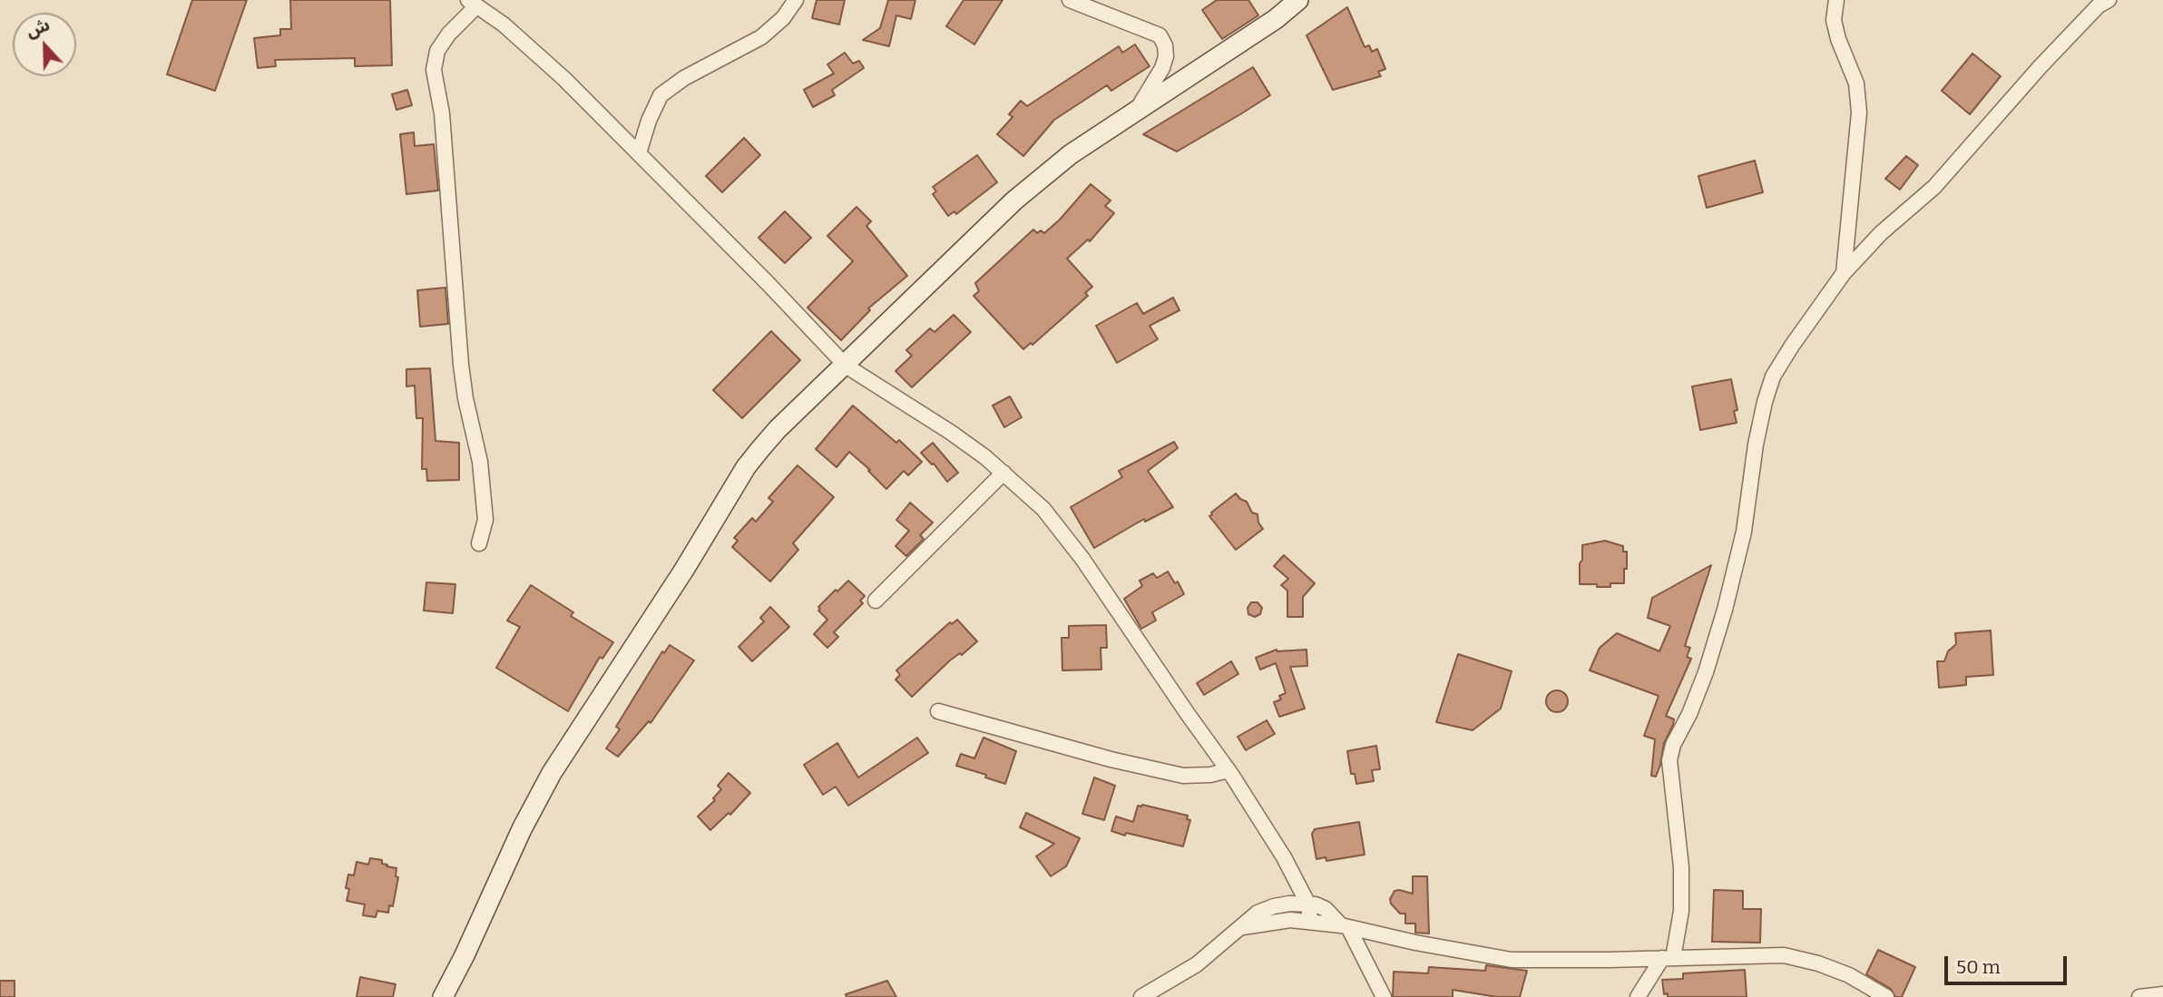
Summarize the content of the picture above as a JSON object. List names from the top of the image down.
{
  "scale_bar": "50 m",
  "north": "top"
}
